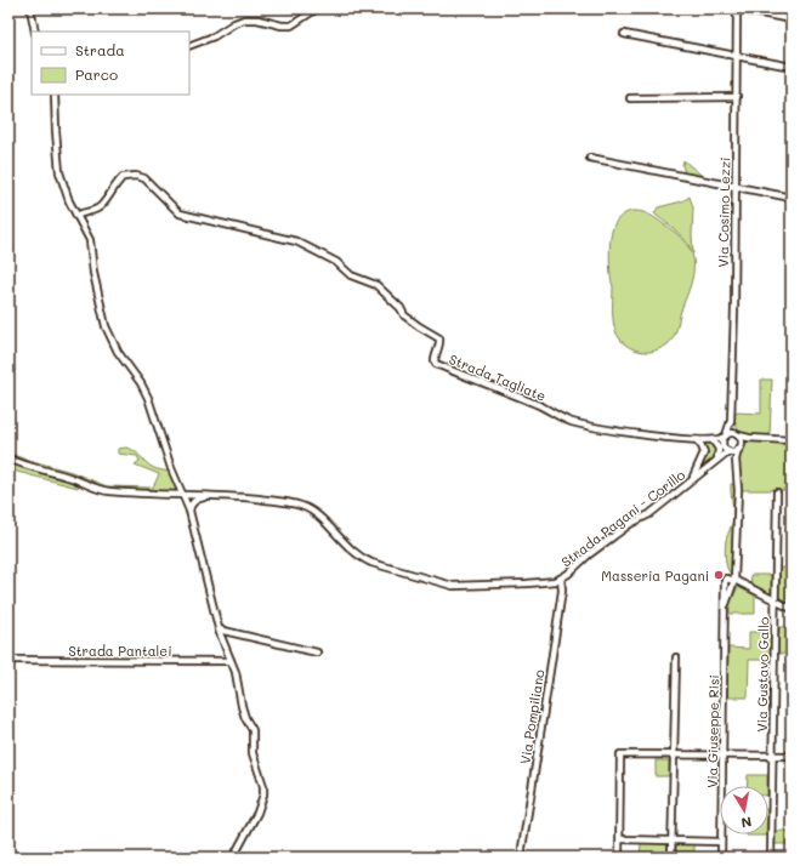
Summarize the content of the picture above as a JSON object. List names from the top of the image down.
{
  "streets": {
    "street": [
      "Via Cosimo Lezzi",
      "Strada Tagliate",
      "Strada Pagani - Corillo",
      "Strada Pantalei",
      "Via Gustavo Gallo",
      "Via Pompiliano",
      "Via Giuseppe Risi"
    ]
  },
  "crossings": [
    ["Via Cosimo Lezzi", "Strada Tagliate"],
    ["Via Cosimo Lezzi", "Strada Pagani - Corillo"],
    ["Via Cosimo Lezzi", "Via Giuseppe Risi"],
    ["Strada Tagliate", "Strada Pagani - Corillo"],
    ["Strada Tagliate", "Via Giuseppe Risi"],
    ["Strada Pagani - Corillo", "Via Pompiliano"],
    ["Strada Pagani - Corillo", "Via Giuseppe Risi"]
  ],
  "places": ["Masseria Pagani"],
  "legend": ["Strada", "Parco"],
  "north": "bottom"
}
